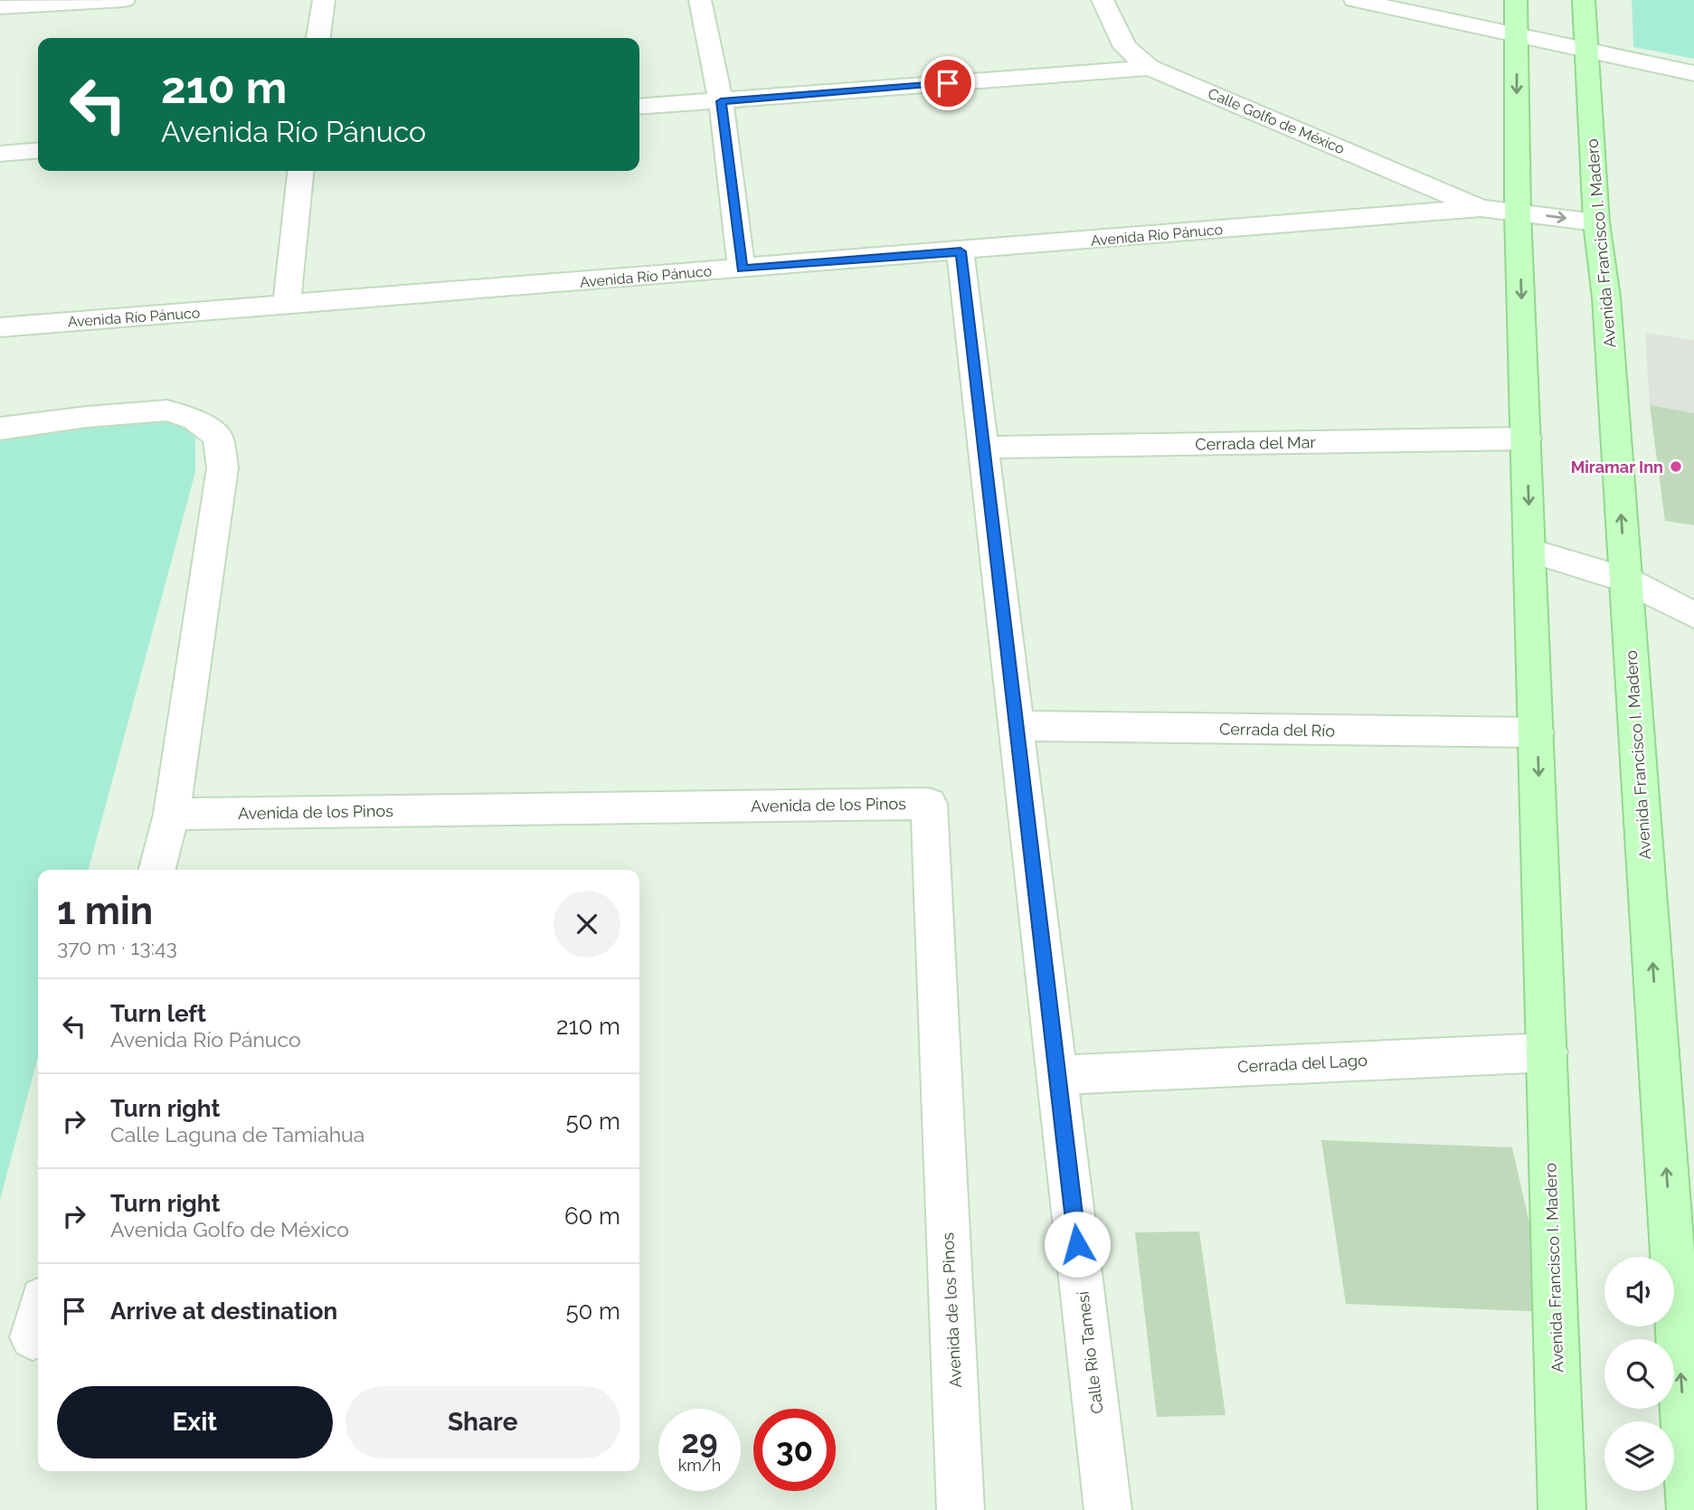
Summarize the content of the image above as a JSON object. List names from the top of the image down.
{
  "streets": {
    "main road": ["Avenida Francisco I. Madero"],
    "street": [
      "Calle Golfo de México",
      "Avenida Río Pánuco",
      "Cerrada del Mar",
      "Cerrada del Río",
      "Avenida de los Pinos",
      "Cerrada del Lago",
      "Calle Río Tamesí"
    ]
  },
  "crossings": [
    ["Calle Golfo de México", "Avenida Río Pánuco"],
    ["Avenida Río Pánuco", "Avenida Francisco I. Madero"],
    ["Avenida Río Pánuco", "Calle Río Tamesí"],
    ["Avenida Francisco I. Madero", "Cerrada del Mar"],
    ["Avenida Francisco I. Madero", "Cerrada del Río"],
    ["Avenida Francisco I. Madero", "Cerrada del Lago"],
    ["Cerrada del Mar", "Calle Río Tamesí"],
    ["Cerrada del Río", "Calle Río Tamesí"],
    ["Cerrada del Lago", "Calle Río Tamesí"]
  ],
  "places": ["Miramar Inn"],
  "page": {
    "turn": ["210 m", "Avenida Río Pánuco"],
    "heading": ["1 min", "370 m · 13:43"],
    "list": [
      {
        "name": "Turn left",
        "note": "Avenida Río Pánuco",
        "value": "210 m"
      },
      {
        "name": "Turn right",
        "note": "Calle Laguna de Tamiahua",
        "value": "50 m"
      },
      {
        "name": "Turn right",
        "note": "Avenida Golfo de México",
        "value": "60 m"
      },
      {
        "name": "Arrive at destination",
        "value": "50 m"
      }
    ],
    "buttons": ["Exit", "Share"],
    "speed": "29 km/h",
    "limit": "30"
  }
}
